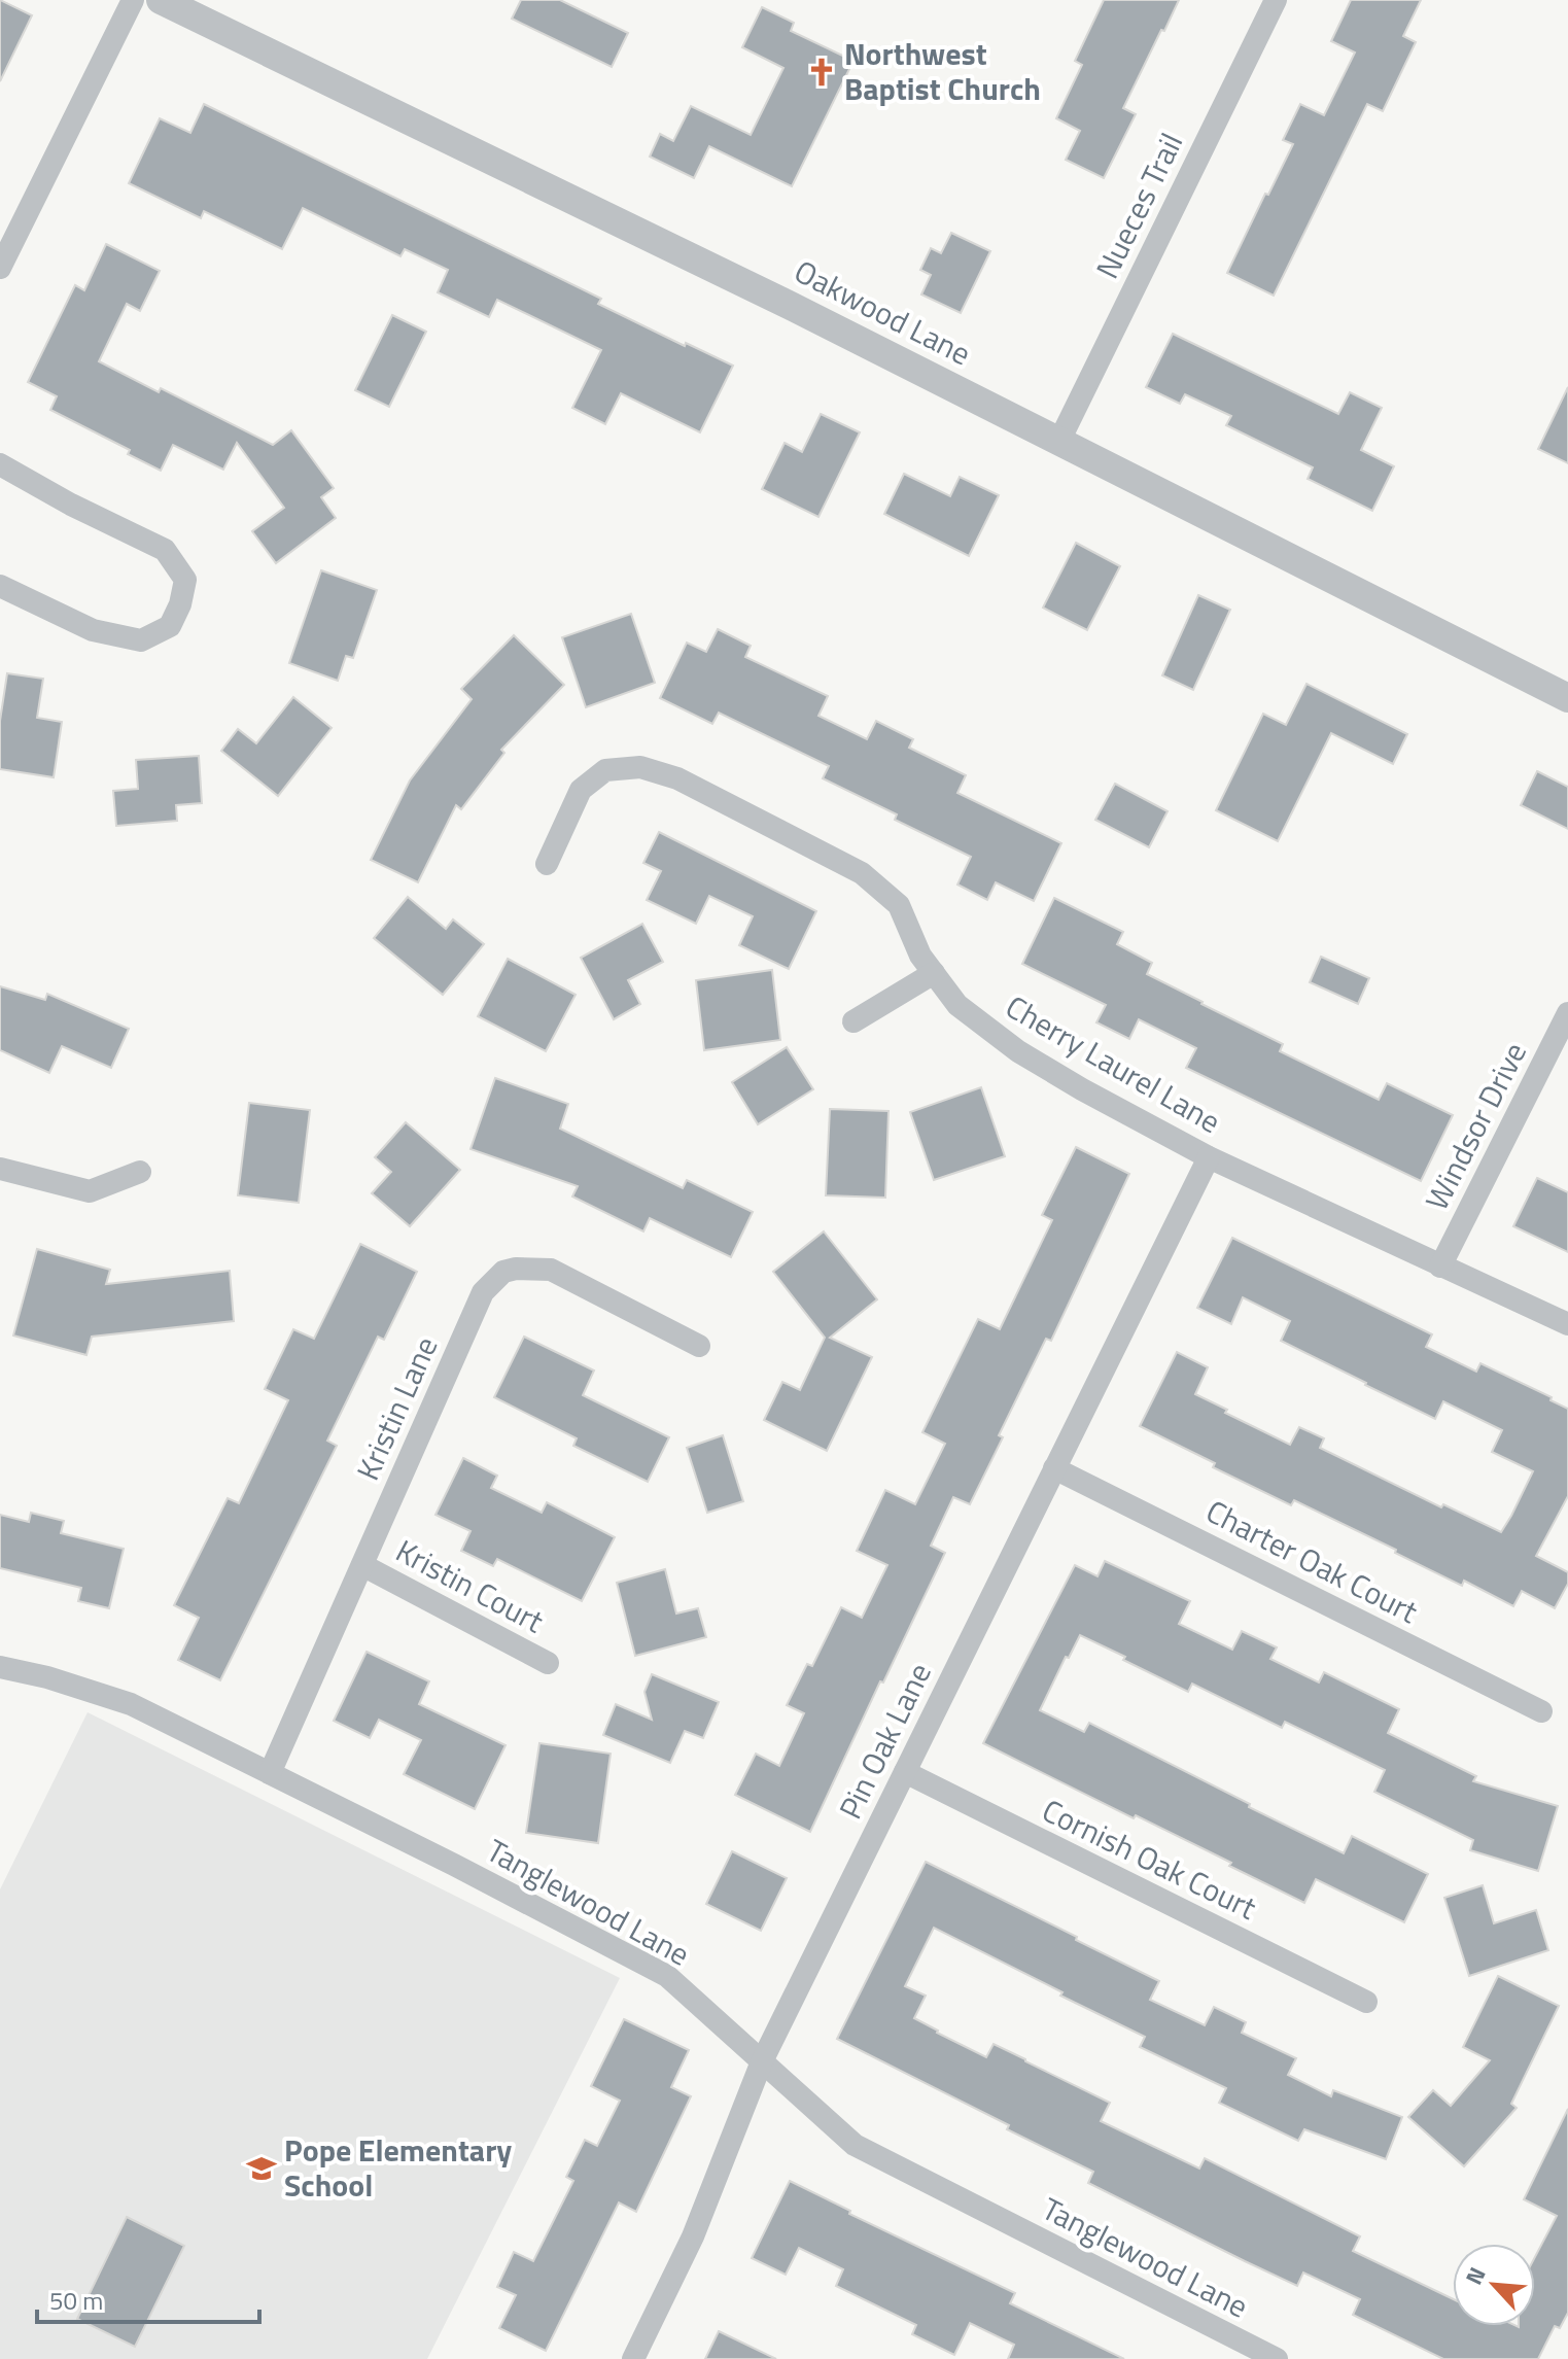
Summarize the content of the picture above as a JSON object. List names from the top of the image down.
{
  "streets": {
    "street": [
      "Nueces Trail",
      "Oakwood Lane",
      "Cherry Laurel Lane",
      "Windsor Drive",
      "Kristin Lane",
      "Charter Oak Court",
      "Kristin Court",
      "Pin Oak Lane",
      "Cornish Oak Court",
      "Tanglewood Lane"
    ]
  },
  "crossings": [
    ["Nueces Trail", "Oakwood Lane"],
    ["Cherry Laurel Lane", "Windsor Drive"],
    ["Cherry Laurel Lane", "Pin Oak Lane"],
    ["Kristin Lane", "Kristin Court"],
    ["Kristin Lane", "Tanglewood Lane"],
    ["Charter Oak Court", "Pin Oak Lane"],
    ["Pin Oak Lane", "Cornish Oak Court"],
    ["Pin Oak Lane", "Tanglewood Lane"]
  ],
  "places": {
    "church": ["Northwest Baptist Church"],
    "school or university": ["Pope Elementary School"]
  },
  "scale_bar": "50 m",
  "north": "top left"
}
